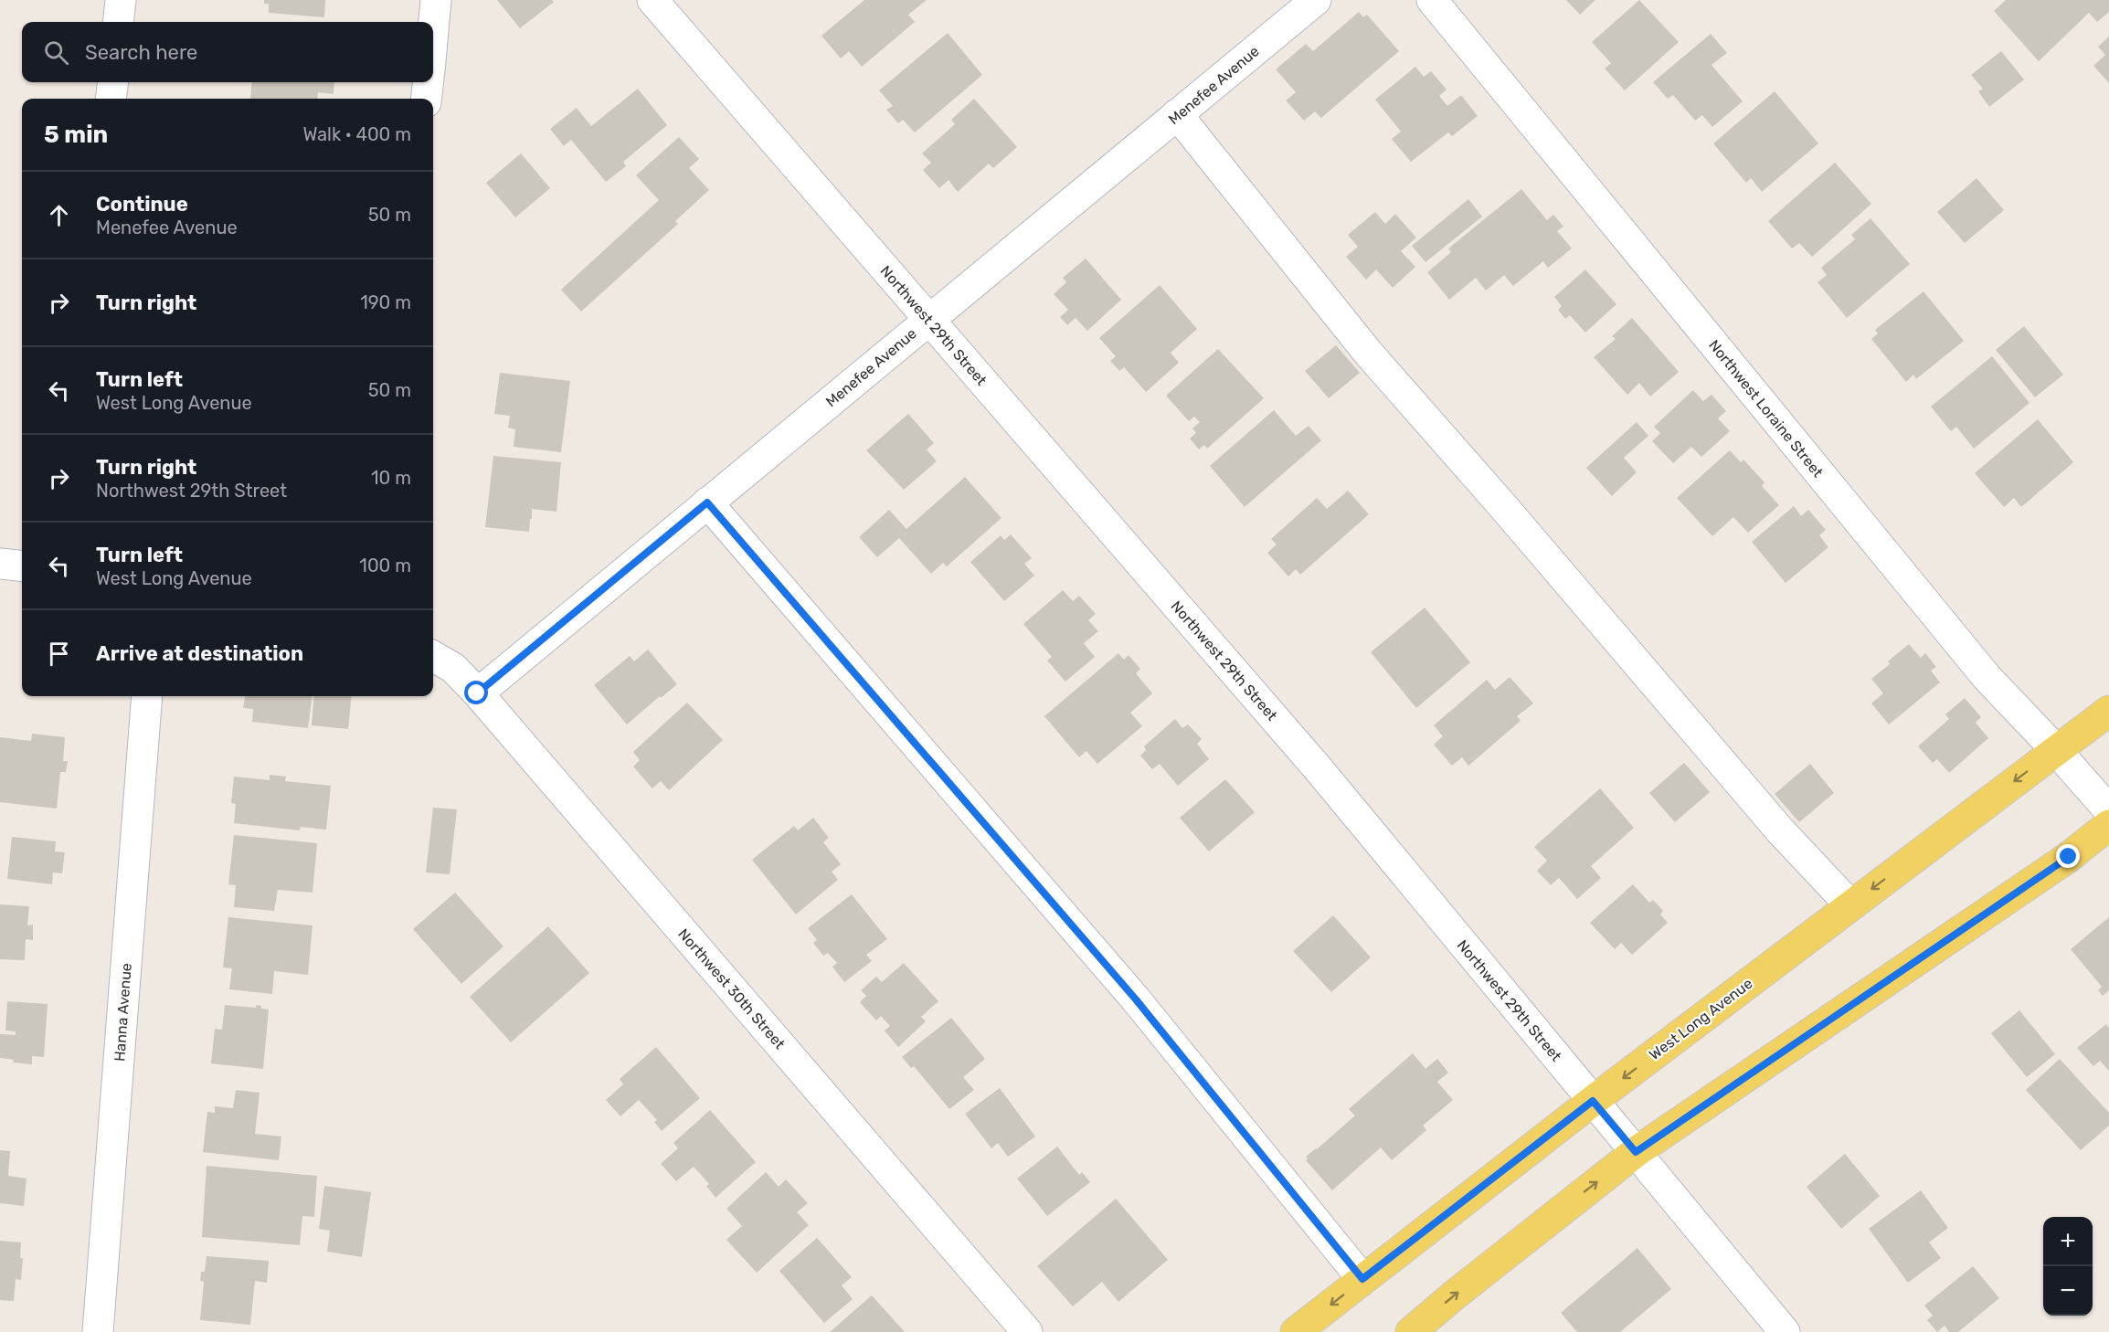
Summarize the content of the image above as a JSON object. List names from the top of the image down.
{
  "streets": {
    "main road": ["West Long Avenue"],
    "street": [
      "Menefee Avenue",
      "Northwest 29th Street",
      "Northwest Loraine Street",
      "Northwest 30th Street",
      "Hanna Avenue"
    ]
  },
  "crossings": [
    ["Menefee Avenue", "Northwest 29th Street"],
    ["Menefee Avenue", "Northwest 30th Street"],
    ["Northwest 29th Street", "West Long Avenue"],
    ["Northwest Loraine Street", "West Long Avenue"]
  ],
  "page": {
    "search": "Search here",
    "heading": ["5 min", "Walk · 400 m"],
    "list": [
      ["Continue", "Menefee Avenue", "50 m"],
      ["Turn right", "190 m"],
      ["Turn left", "West Long Avenue", "50 m"],
      ["Turn right", "Northwest 29th Street", "10 m"],
      ["Turn left", "West Long Avenue", "100 m"],
      "Arrive at destination"
    ],
    "map_buttons": ["+", "−"]
  }
}
